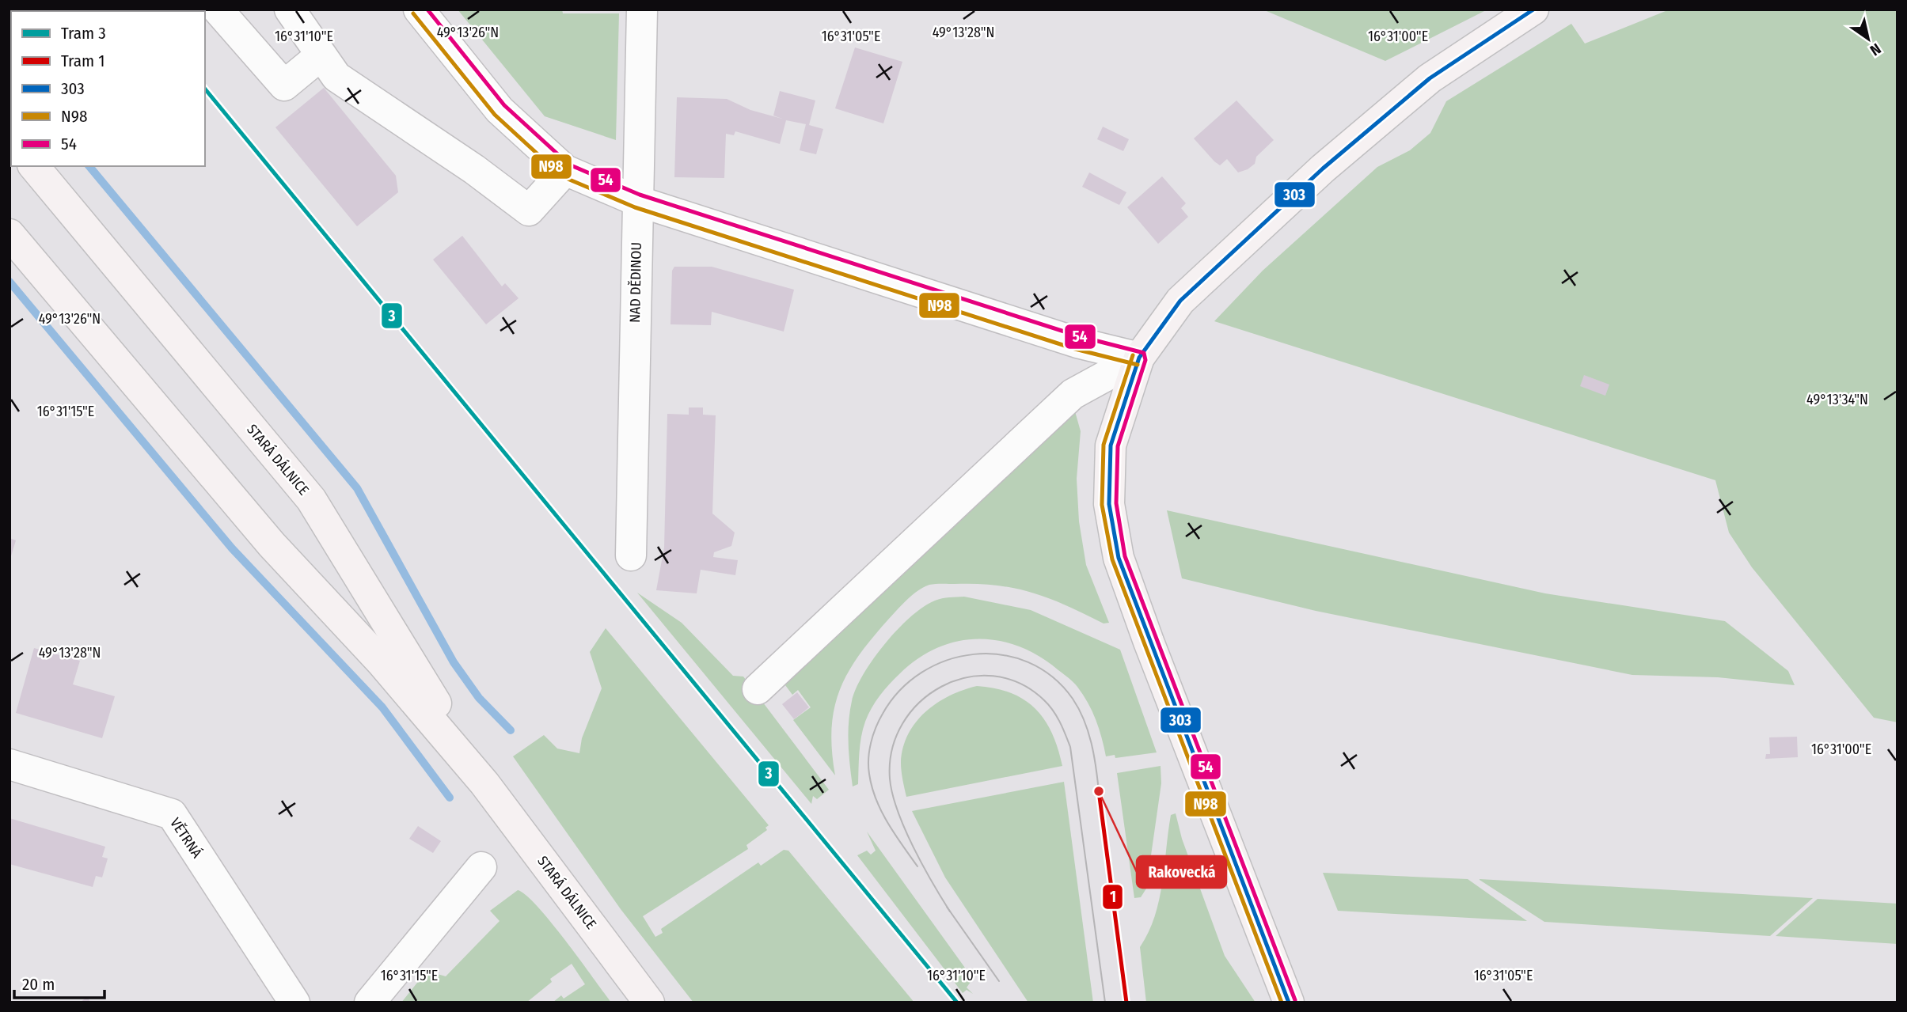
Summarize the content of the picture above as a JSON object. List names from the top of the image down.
{
  "streets": {
    "main road": ["STARÁ DÁLNICE"],
    "street": ["NAD DĚDINOU", "VĚTRNÁ"]
  },
  "places": ["Rakovecká"],
  "lines": [
    "transit line 303",
    "transit line 54",
    "transit line N98",
    "tram line 3",
    "tram line 1"
  ],
  "legend": [
    "Tram 3",
    "Tram 1",
    "303",
    "N98",
    "54"
  ],
  "scale_bar": "20 m",
  "north": "bottom right",
  "coordinates": [
    "49°13'26\"N",
    "49°13'28\"N",
    "16°31'10\"E",
    "16°31'05\"E",
    "16°31'00\"E",
    "49°13'34\"N",
    "16°31'15\"E"
  ]
}
